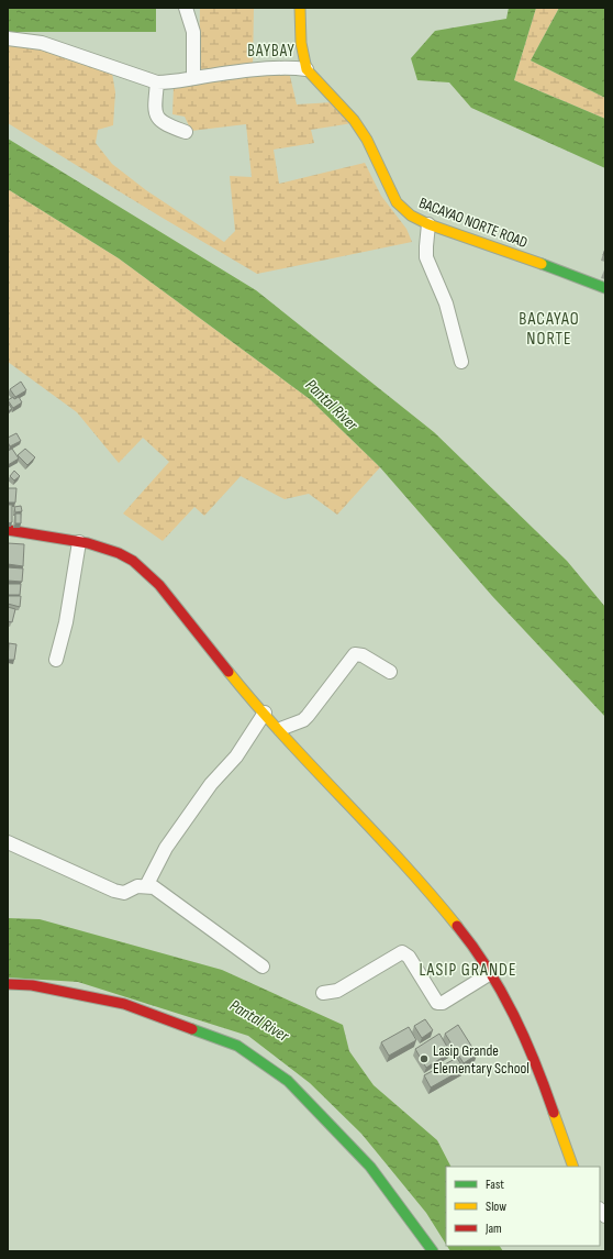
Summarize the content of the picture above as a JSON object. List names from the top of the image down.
{
  "streets": {
    "street": ["BACAYAO NORTE ROAD"]
  },
  "districts": ["BAYBAY", "BACAYAO NORTE", "LASIP GRANDE"],
  "water": ["Pantal River"],
  "places": ["Lasip Grande Elementary School"],
  "legend": ["Fast", "Slow", "Jam"]
}
